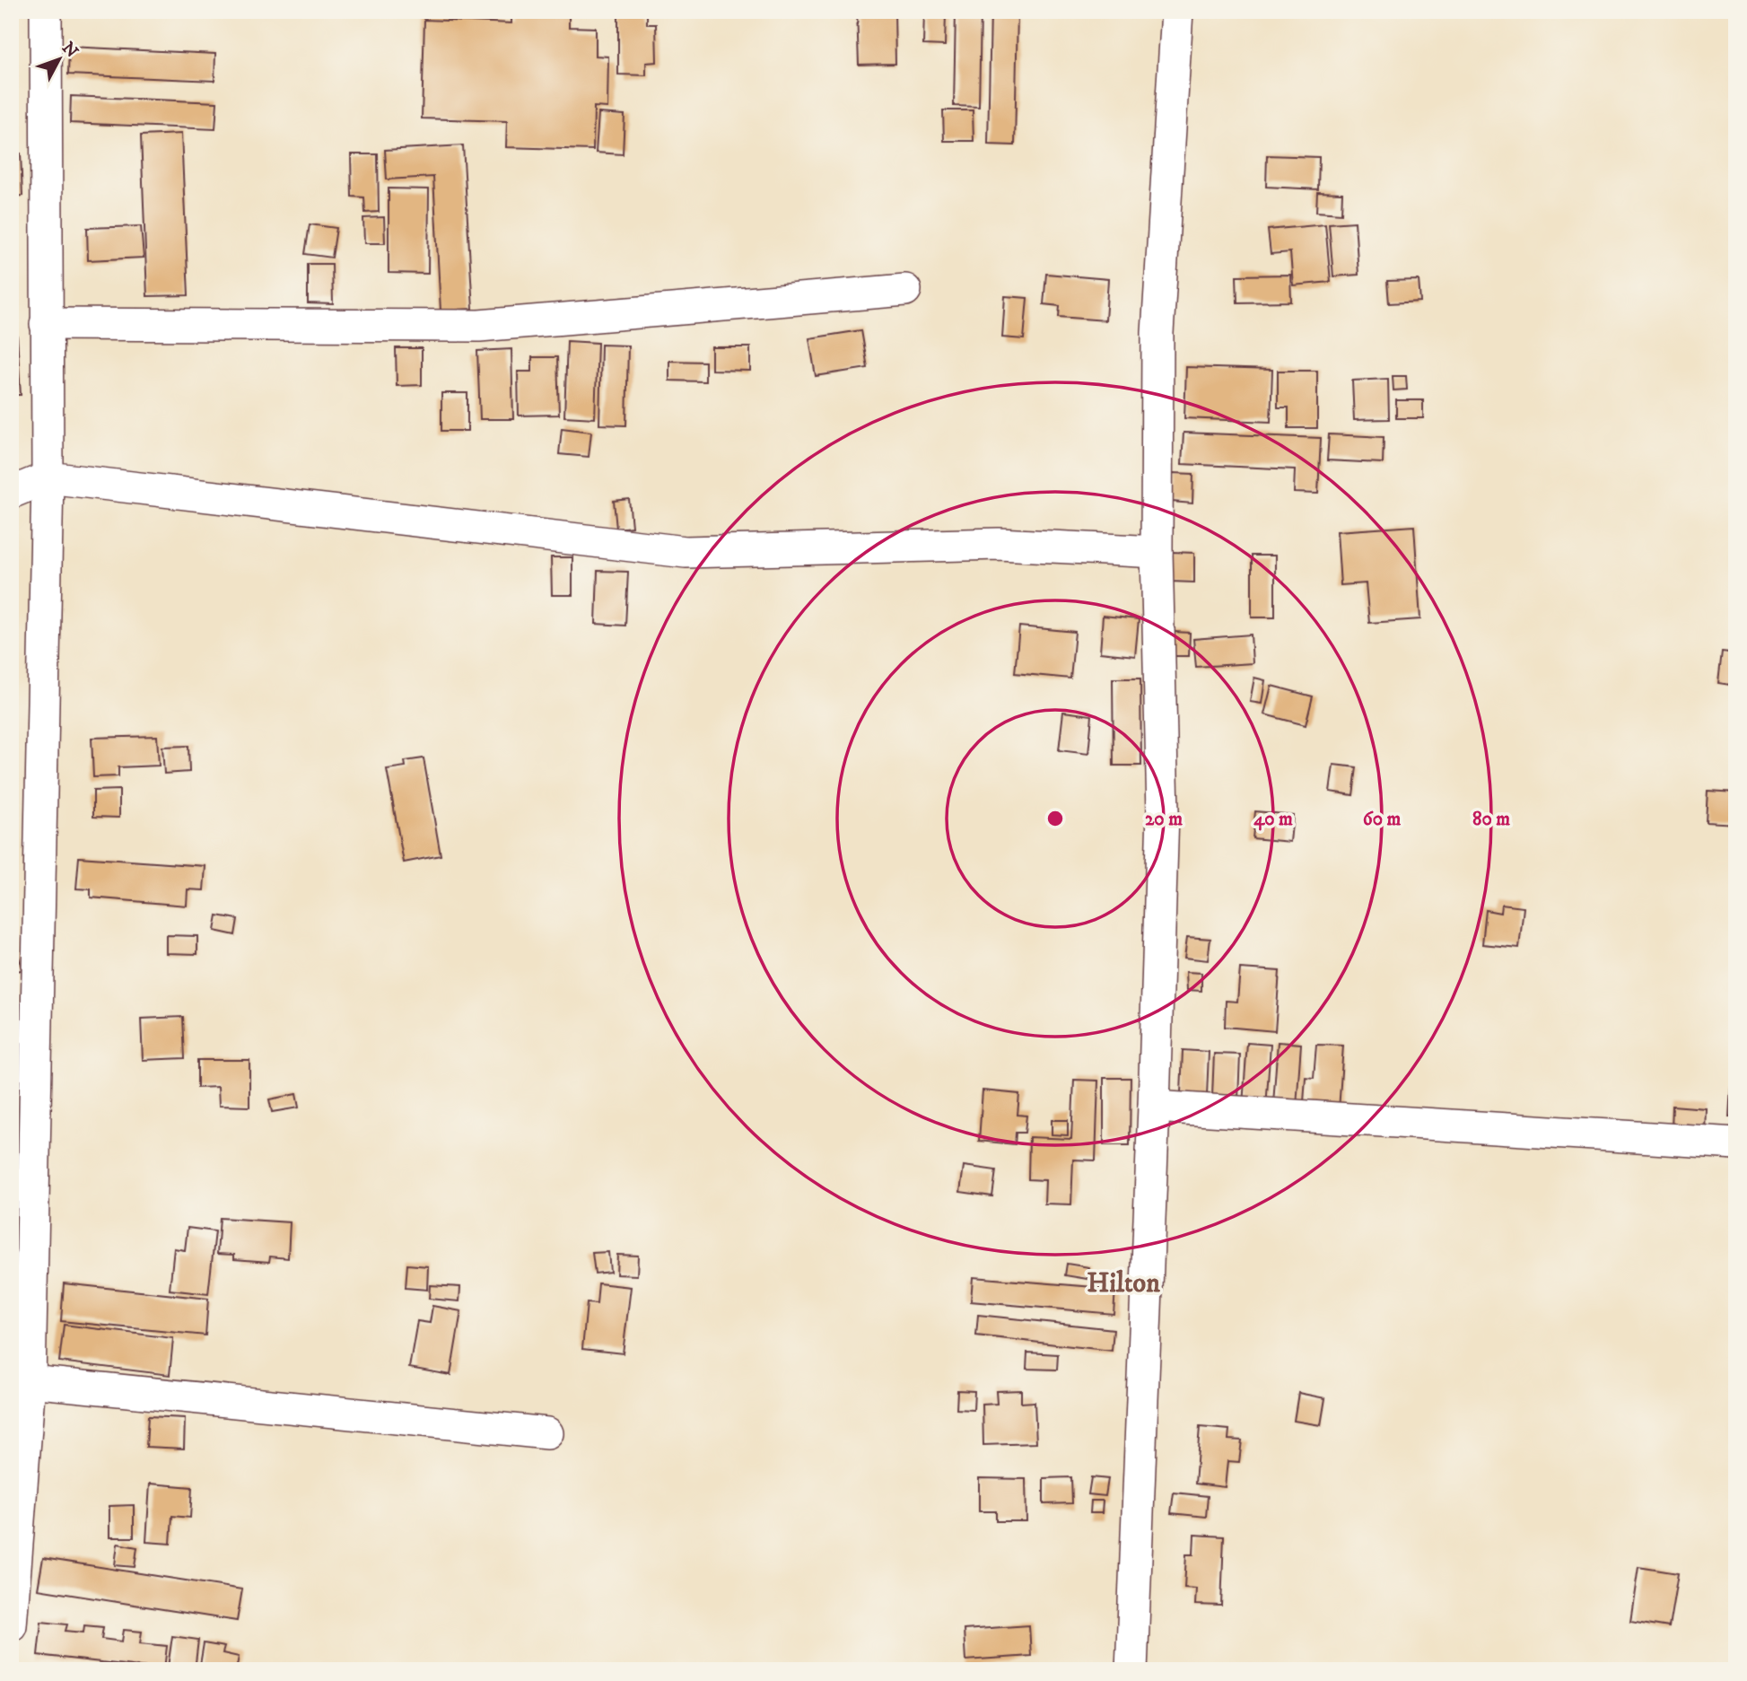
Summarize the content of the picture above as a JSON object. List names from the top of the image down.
{
  "districts": ["Hilton"],
  "north": "top right",
  "rings": [
    "20 m",
    "40 m",
    "60 m",
    "80 m"
  ]
}
